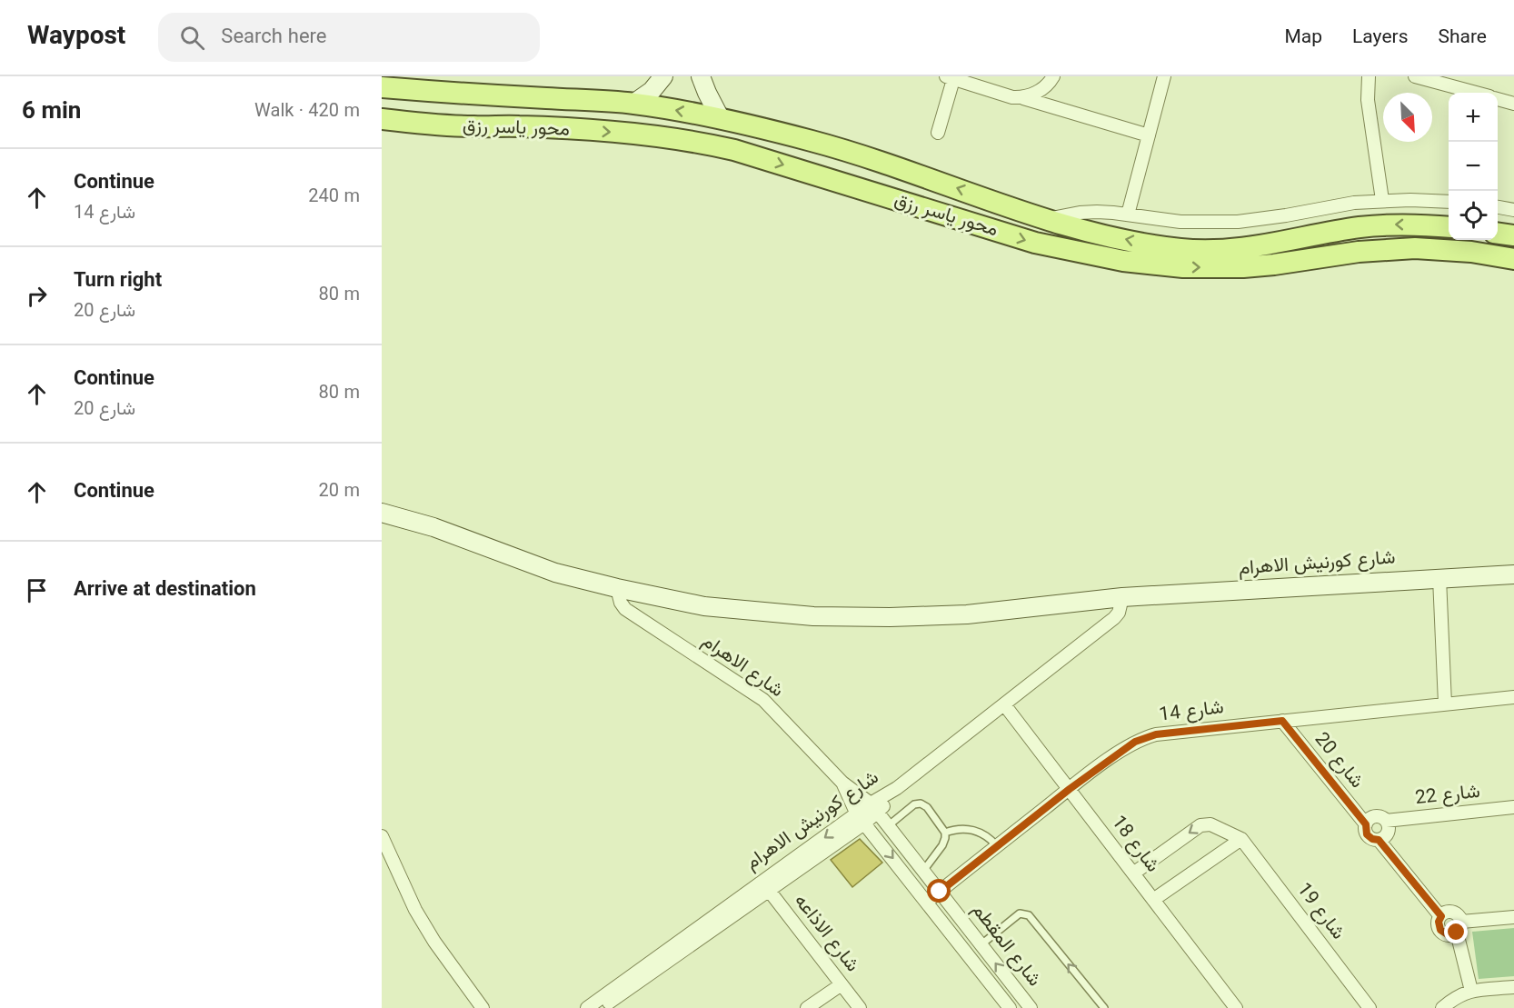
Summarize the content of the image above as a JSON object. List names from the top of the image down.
{
  "streets": {
    "main road": ["محور ياسر رزق"],
    "street": [
      "شارع كورنيش الاهرام",
      "شارع الاهرام",
      "شارع 14",
      "شارع 20",
      "شارع 22",
      "شارع 18",
      "شارع 19",
      "شارع الاذاعه",
      "شارع المقطم"
    ]
  },
  "crossings": [
    ["شارع كورنيش الاهرام", "شارع الاهرام"],
    ["شارع كورنيش الاهرام", "شارع 18"],
    ["شارع كورنيش الاهرام", "شارع الاذاعه"],
    ["شارع كورنيش الاهرام", "شارع المقطم"],
    ["شارع الاهرام", "شارع المقطم"],
    ["شارع 14", "شارع 20"],
    ["شارع 14", "شارع 18"],
    ["شارع 14", "شارع المقطم"],
    ["شارع 20", "شارع 22"],
    ["شارع 18", "شارع 19"]
  ],
  "north": "bottom right",
  "page": {
    "header": "Waypost",
    "search": "Search here",
    "nav": ["Map", "Layers", "Share"],
    "heading": ["6 min", "Walk · 420 m"],
    "map_buttons": ["+", "−"],
    "list": [
      ["Continue", "شارع 14", "240 m"],
      ["Turn right", "شارع 20", "80 m"],
      ["Continue", "شارع 20", "80 m"],
      ["Continue", "20 m"],
      "Arrive at destination"
    ]
  }
}
